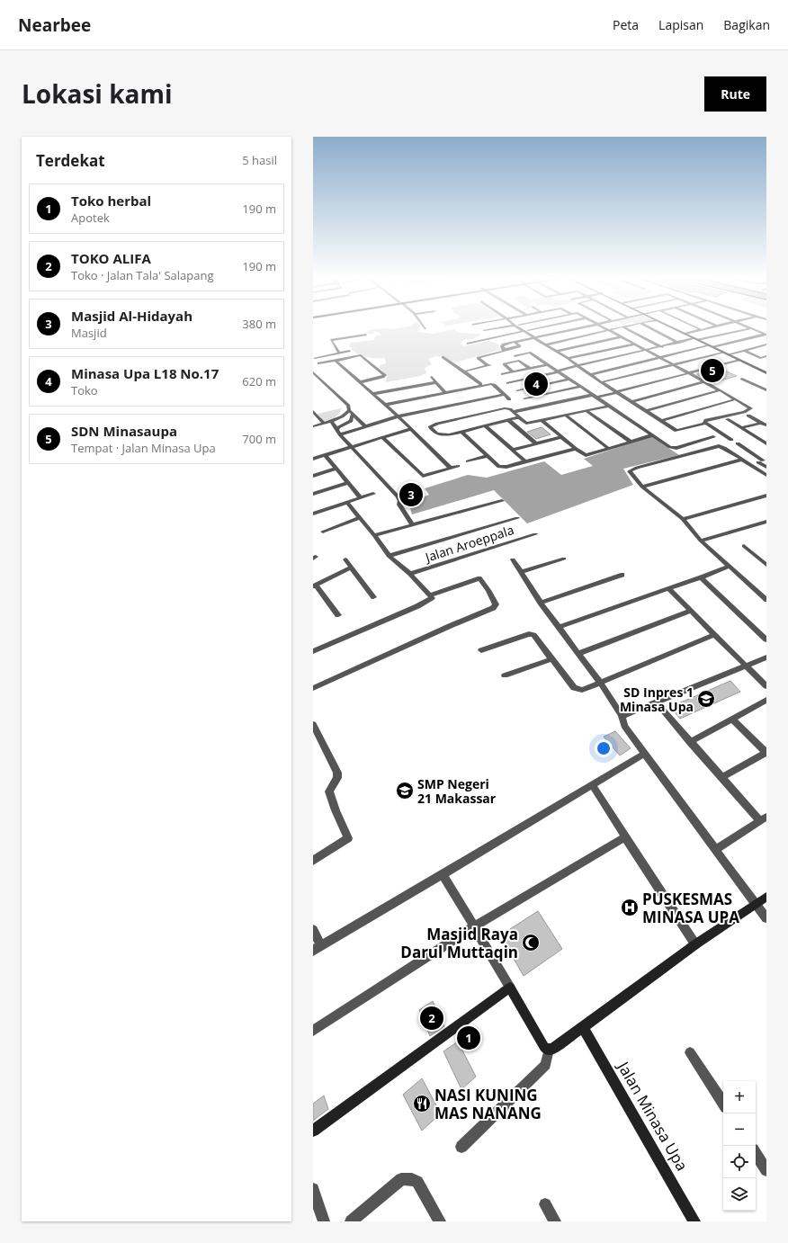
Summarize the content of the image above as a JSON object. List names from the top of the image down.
{
  "streets": {
    "street": ["Jalan Aroeppala", "Jalan Minasa Upa"]
  },
  "places": {
    "school or university": ["SD Inpres 1 Minasa Upa", "SMP Negeri 21 Makassar"],
    "hospital": ["PUSKESMAS MINASA UPA"],
    "mosque": ["Masjid Raya Darul Muttaqin"],
    "restaurant": ["NASI KUNING MAS NANANG"]
  },
  "page": {
    "header": "Nearbee",
    "nav": ["Peta", "Lapisan", "Bagikan"],
    "title": "Lokasi kami",
    "buttons": "Rute",
    "heading": ["Terdekat", "5 hasil"],
    "list": [
      {
        "mark": "1",
        "name": "Toko herbal",
        "note": "Apotek",
        "value": "190 m"
      },
      {
        "mark": "2",
        "name": "TOKO ALIFA",
        "note": "Toko · Jalan Tala' Salapang",
        "value": "190 m"
      },
      {
        "mark": "3",
        "name": "Masjid Al-Hidayah",
        "note": "Masjid",
        "value": "380 m"
      },
      {
        "mark": "4",
        "name": "Minasa Upa L18 No.17",
        "note": "Toko",
        "value": "620 m"
      },
      {
        "mark": "5",
        "name": "SDN Minasaupa",
        "note": "Tempat · Jalan Minasa Upa",
        "value": "700 m"
      }
    ],
    "pins": [
      "5",
      "4",
      "3",
      "2",
      "1"
    ],
    "map_buttons": ["+", "−"]
  }
}
